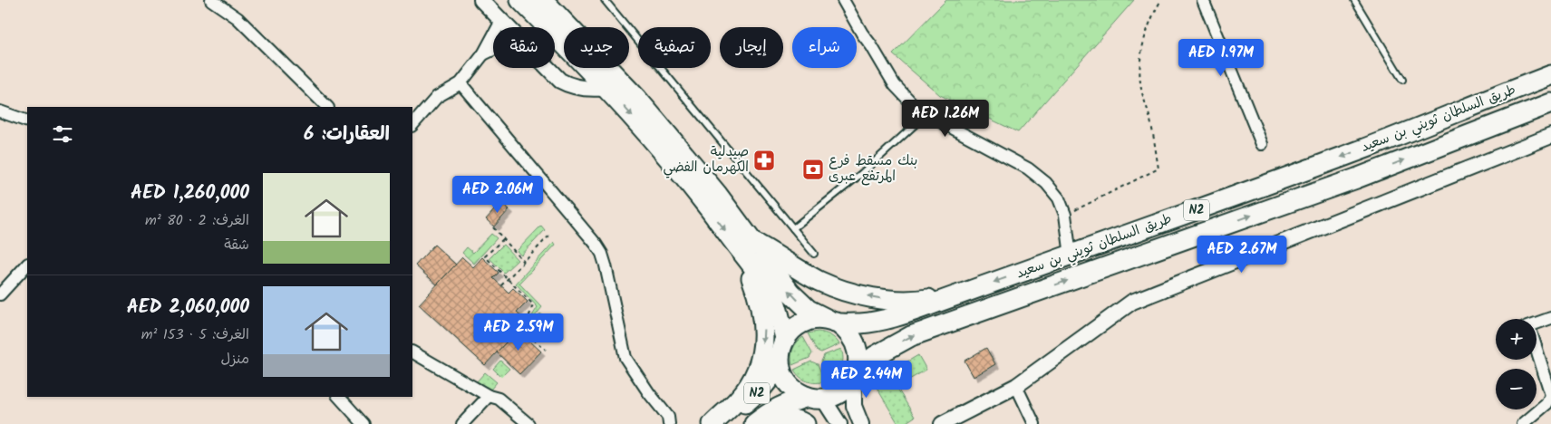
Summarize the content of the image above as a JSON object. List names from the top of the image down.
{
  "streets": {
    "highway": ["طريق السلطان ثويني بن سعيد", "N2"]
  },
  "crossings": [
    ["طريق السلطان ثويني بن سعيد", "N2"]
  ],
  "places": {
    "pharmacy": ["صيدلية الكهرمان الفضي"],
    "bank": ["بنك مسقط فرع المرتفع عبرى"]
  },
  "page": {
    "chip": [
      "شراء",
      "إيجار",
      "تصفية",
      "جديد",
      "شقة"
    ],
    "price": [
      "AED 1.97M",
      "AED 1.26M",
      "AED 2.06M",
      "AED 2.67M",
      "AED 2.59M",
      "AED 2.44M"
    ],
    "heading": "العقارات: 6",
    "list": [
      {
        "name": "AED 1,260,000",
        "note": "الغرف: 2 · 80 m² · شقة"
      },
      {
        "name": "AED 2,060,000",
        "note": "الغرف: 5 · 153 m² · منزل"
      }
    ],
    "map_buttons": ["+", "−"]
  }
}
